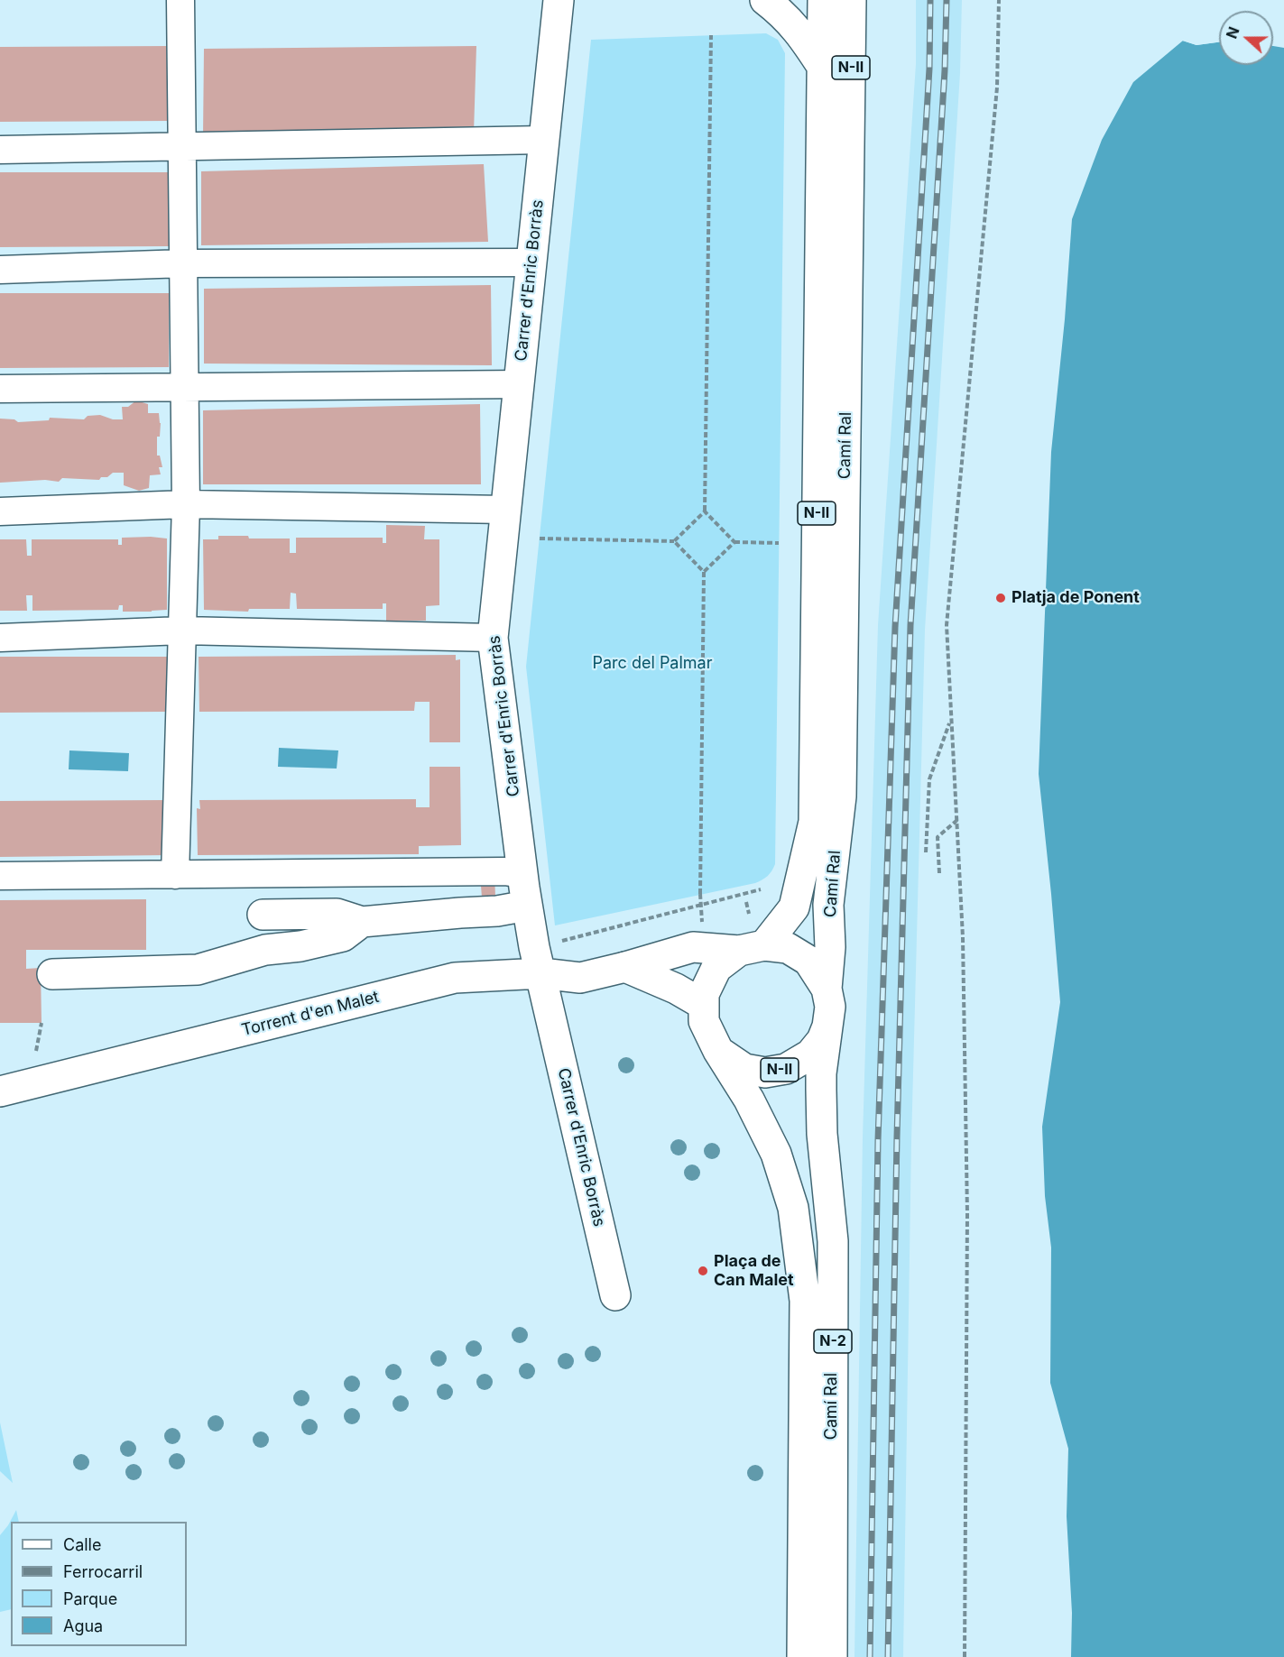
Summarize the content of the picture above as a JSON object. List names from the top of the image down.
{
  "streets": {
    "main road": [
      "N-II",
      "Carrer d'Enric Borràs",
      "Camí Ral",
      "Torrent d'en Malet",
      "N-2"
    ]
  },
  "crossings": [
    ["N-II", "Camí Ral"],
    ["N-II", "Torrent d'en Malet"],
    ["Carrer d'Enric Borràs", "Torrent d'en Malet"],
    ["Camí Ral", "Torrent d'en Malet"]
  ],
  "parks": ["Parc del Palmar"],
  "places": ["Platja de Ponent", "Plaça de Can Malet"],
  "legend": [
    "Calle",
    "Ferrocarril",
    "Parque",
    "Agua"
  ],
  "north": "left"
}
